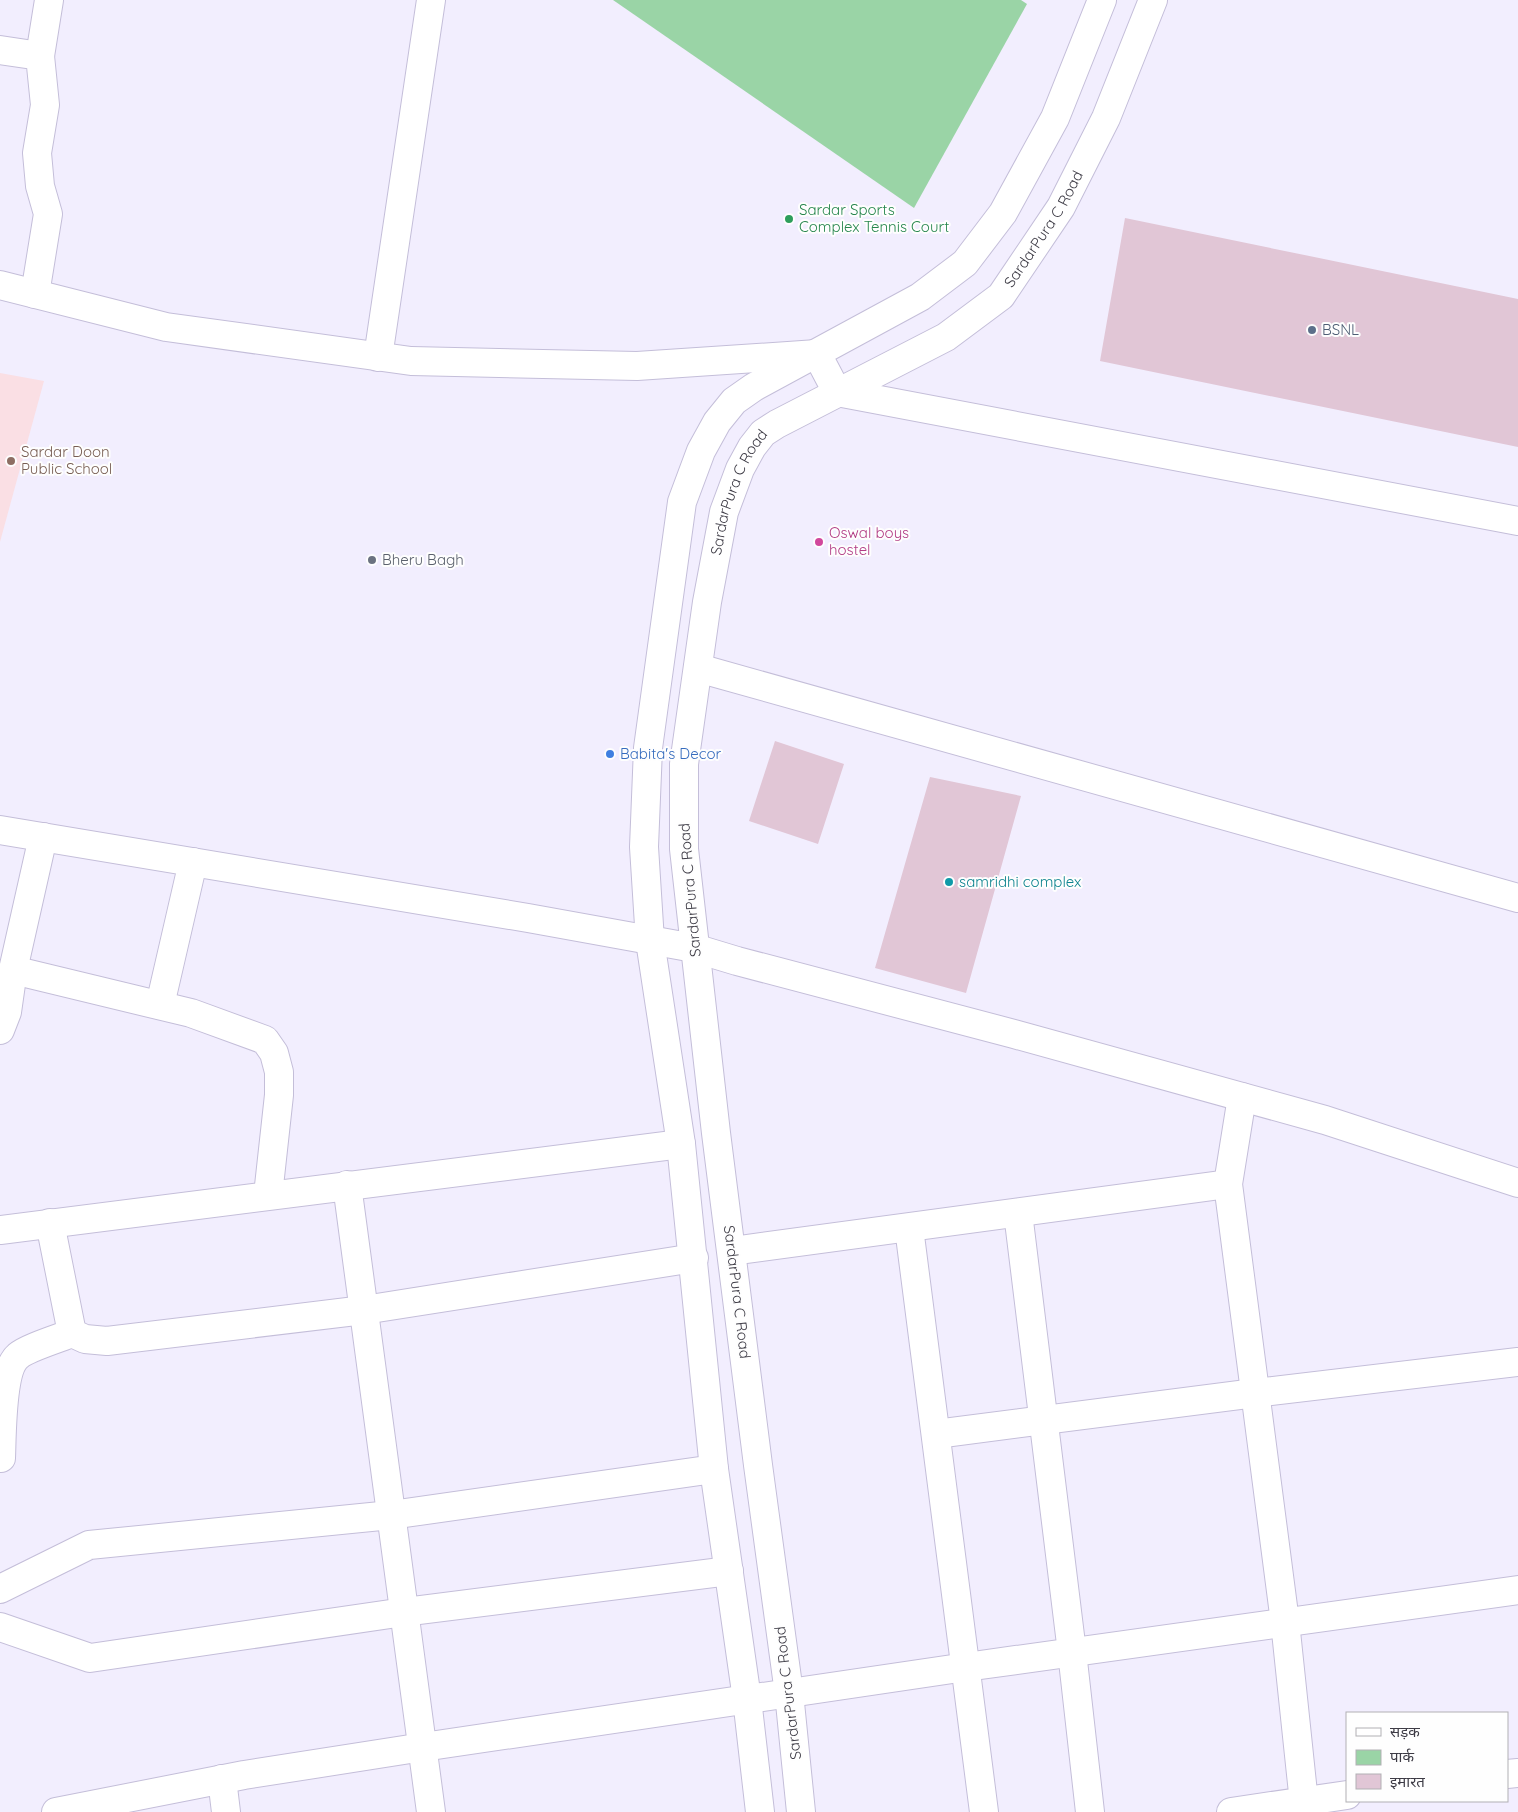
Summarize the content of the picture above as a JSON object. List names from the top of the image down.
{
  "streets": {
    "street": ["SardarPura C Road"]
  },
  "places": [
    "Sardar Sports Complex Tennis Court",
    "BSNL",
    "Sardar Doon Public School",
    "Oswal boys hostel",
    "Bheru Bagh",
    "Babita's Decor",
    "samridhi complex"
  ],
  "legend": ["सड़क", "पार्क", "इमारत"]
}
